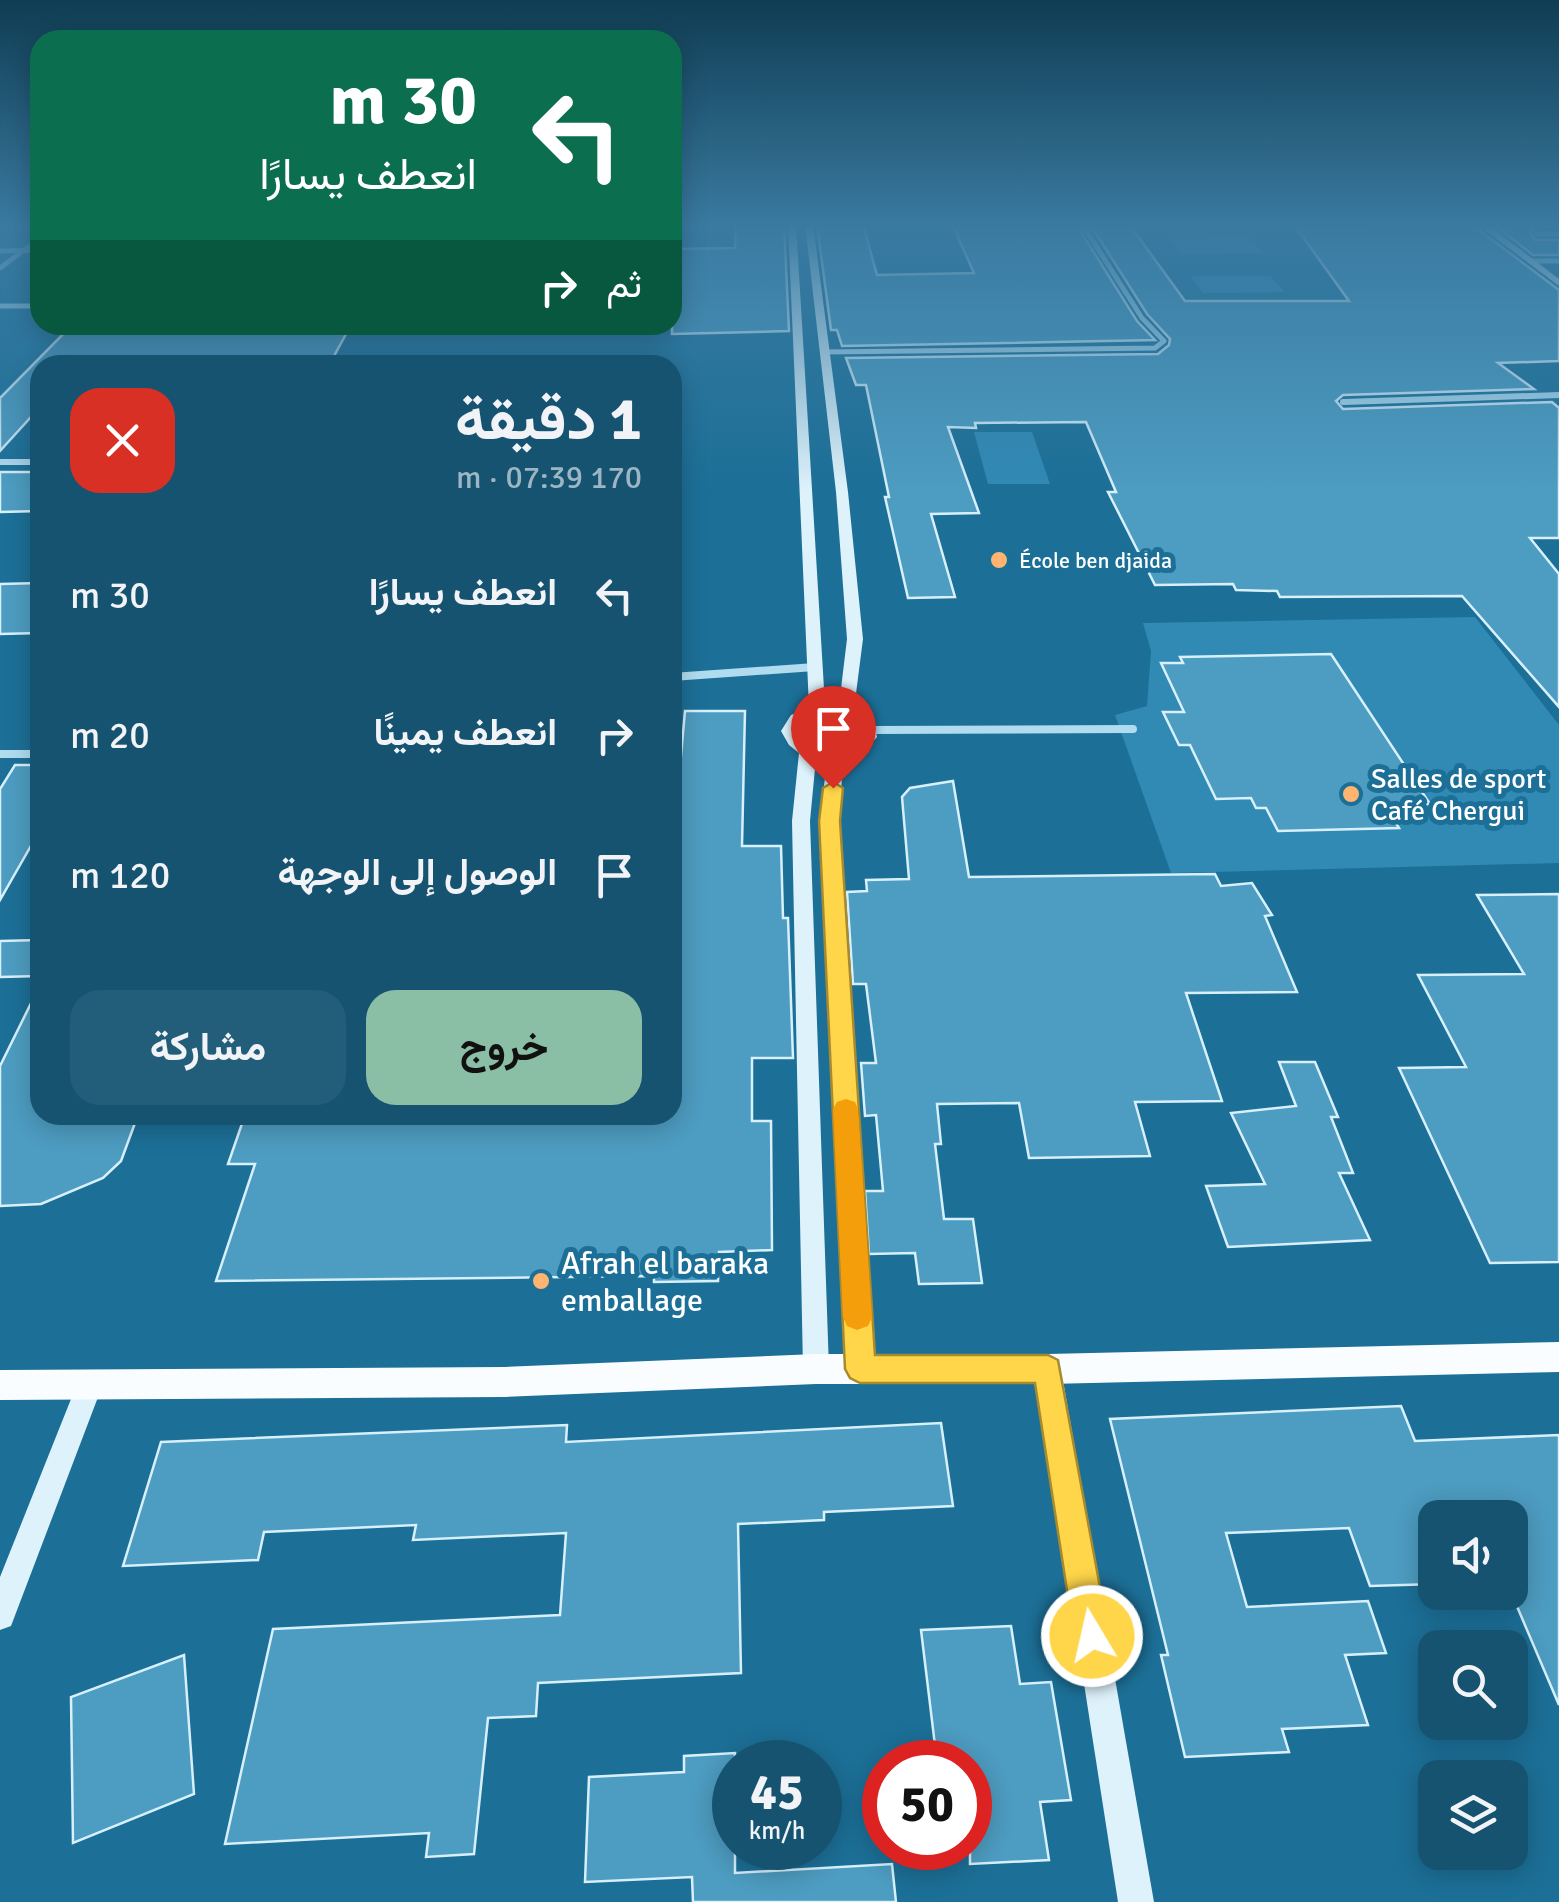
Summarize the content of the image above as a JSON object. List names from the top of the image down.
{
  "places": ["École ben djaida", "Salles de sport Café Chergui", "Afrah el baraka emballage"],
  "page": {
    "turn": ["30 m", "انعطف يسارًا"],
    "then": "ثم",
    "heading": ["1 دقيقة", "170 m · 07:39"],
    "list": [
      {
        "name": "انعطف يسارًا",
        "value": "30 m"
      },
      {
        "name": "انعطف يمينًا",
        "value": "20 m"
      },
      {
        "name": "الوصول إلى الوجهة",
        "value": "120 m"
      }
    ],
    "buttons": ["خروج", "مشاركة"],
    "speed": "45 km/h",
    "limit": "50"
  }
}
